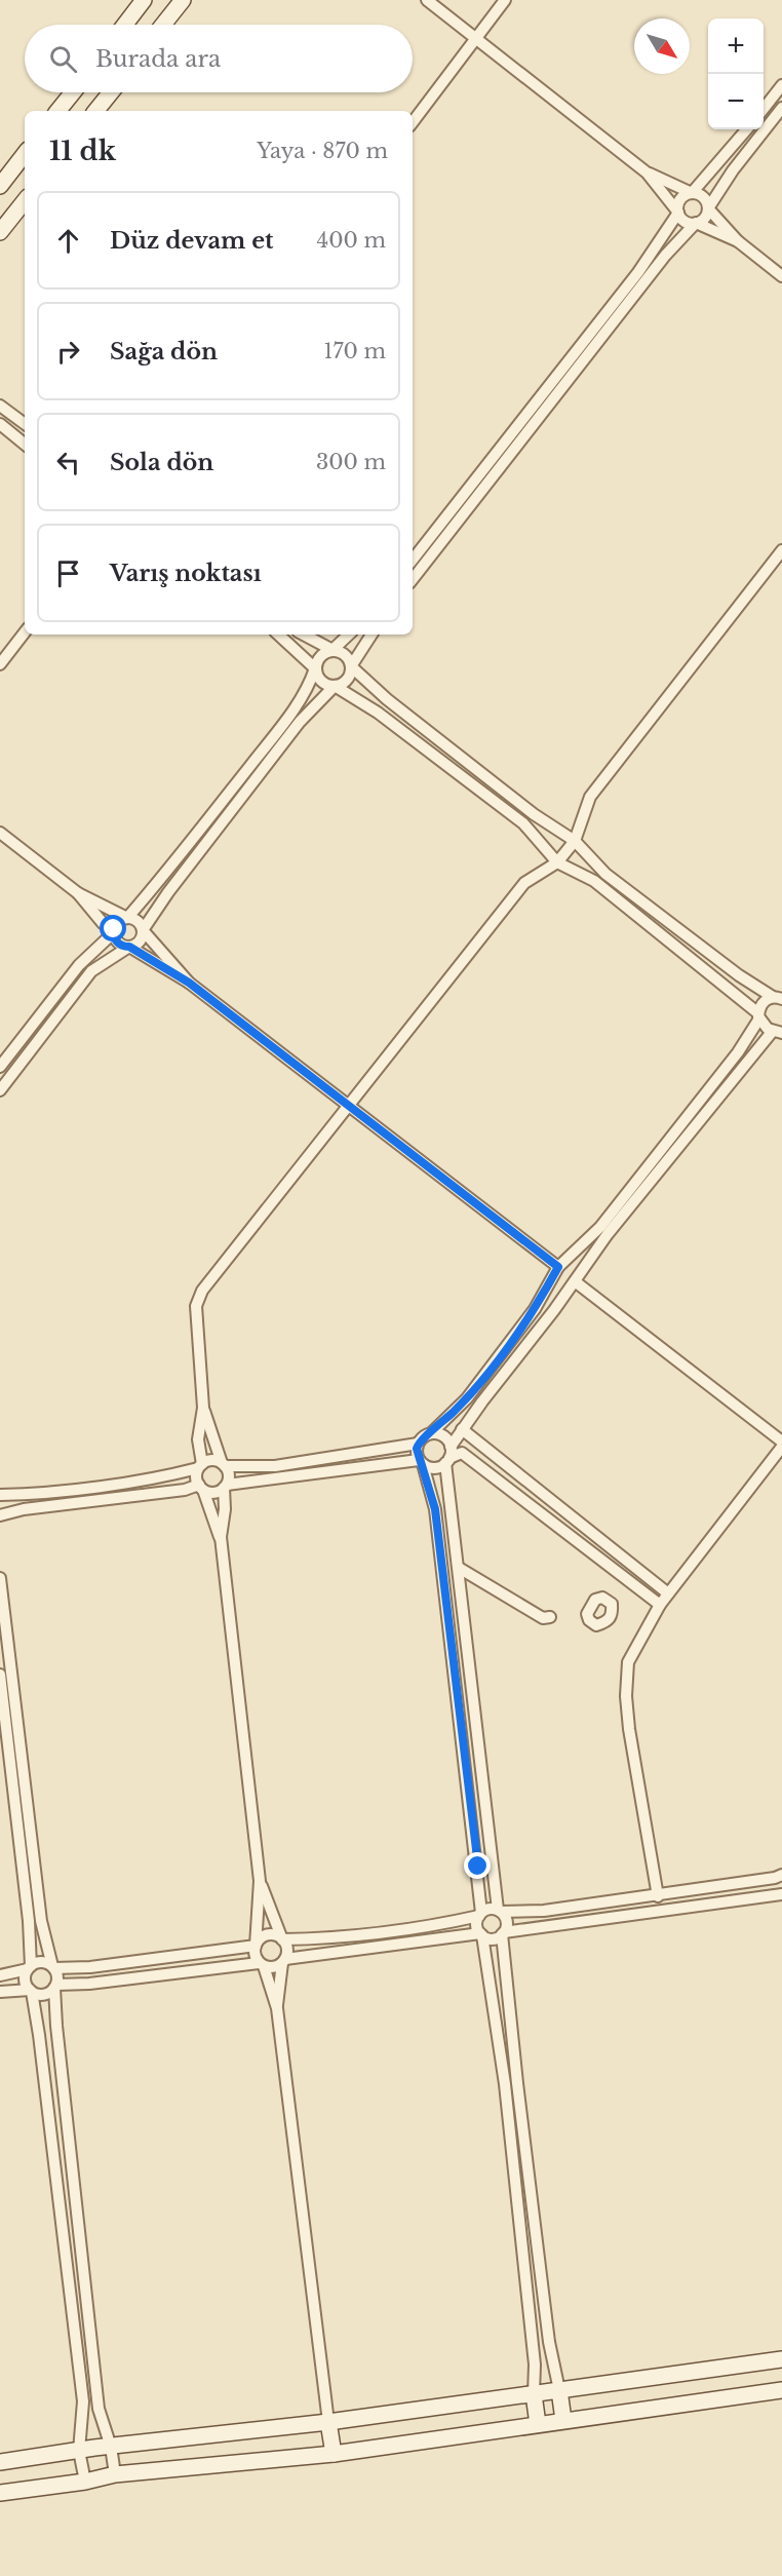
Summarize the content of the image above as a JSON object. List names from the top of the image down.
{
  "north": "bottom right",
  "page": {
    "map_buttons": ["+", "−"],
    "search": "Burada ara",
    "heading": ["11 dk", "Yaya · 870 m"],
    "list": [
      ["Düz devam et", "400 m"],
      ["Sağa dön", "170 m"],
      ["Sola dön", "300 m"],
      "Varış noktası"
    ]
  }
}
